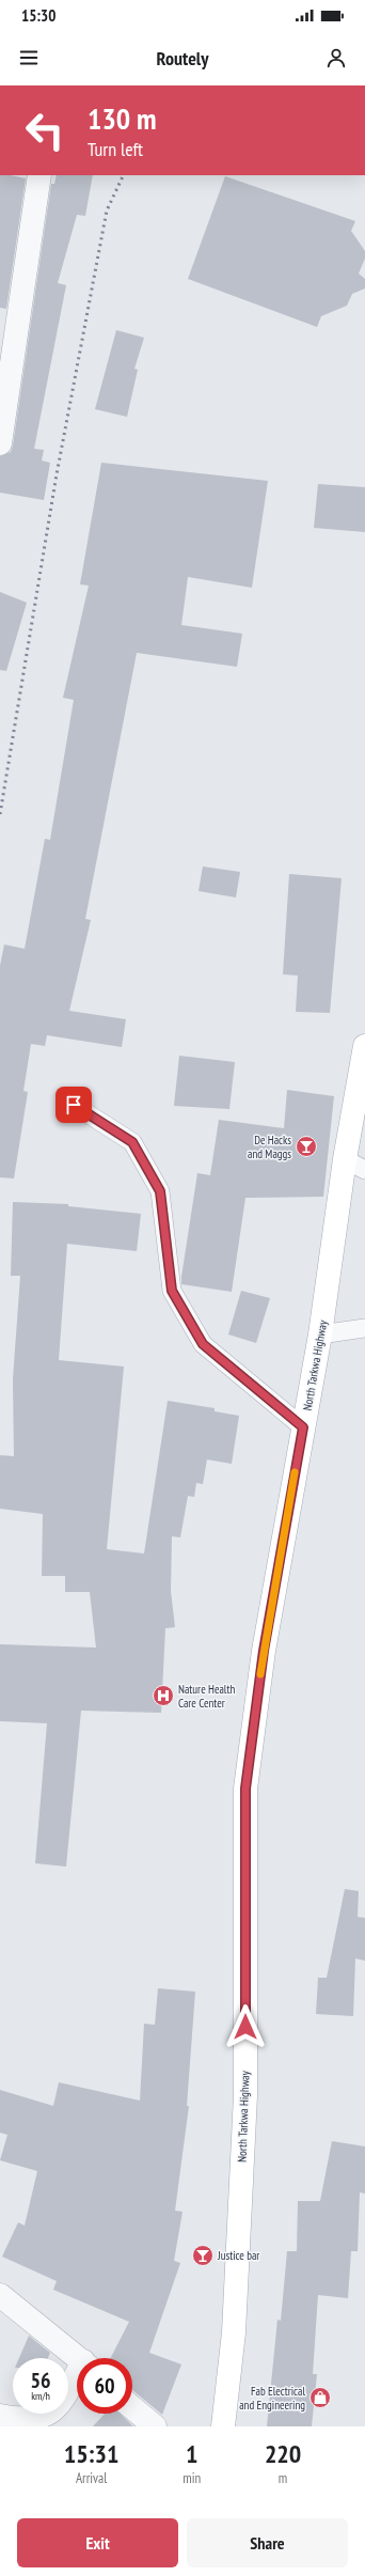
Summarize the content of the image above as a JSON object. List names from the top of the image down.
{
  "streets": {
    "main road": ["North Tarkwa Highway"]
  },
  "places": {
    "bar": ["De Hacks and Maggs", "Justice bar"],
    "hospital": ["Nature Health Care Center"],
    "shop": ["Fab Electrical and Engineering"]
  },
  "page": {
    "status": "15:30",
    "header": "Routely",
    "turn": ["130 m", "Turn left"],
    "speed": "56 km/h",
    "limit": "60",
    "eta": [
      "15:31",
      "Arrival",
      "1",
      "min",
      "220",
      "m"
    ],
    "buttons": ["Exit", "Share"]
  }
}
